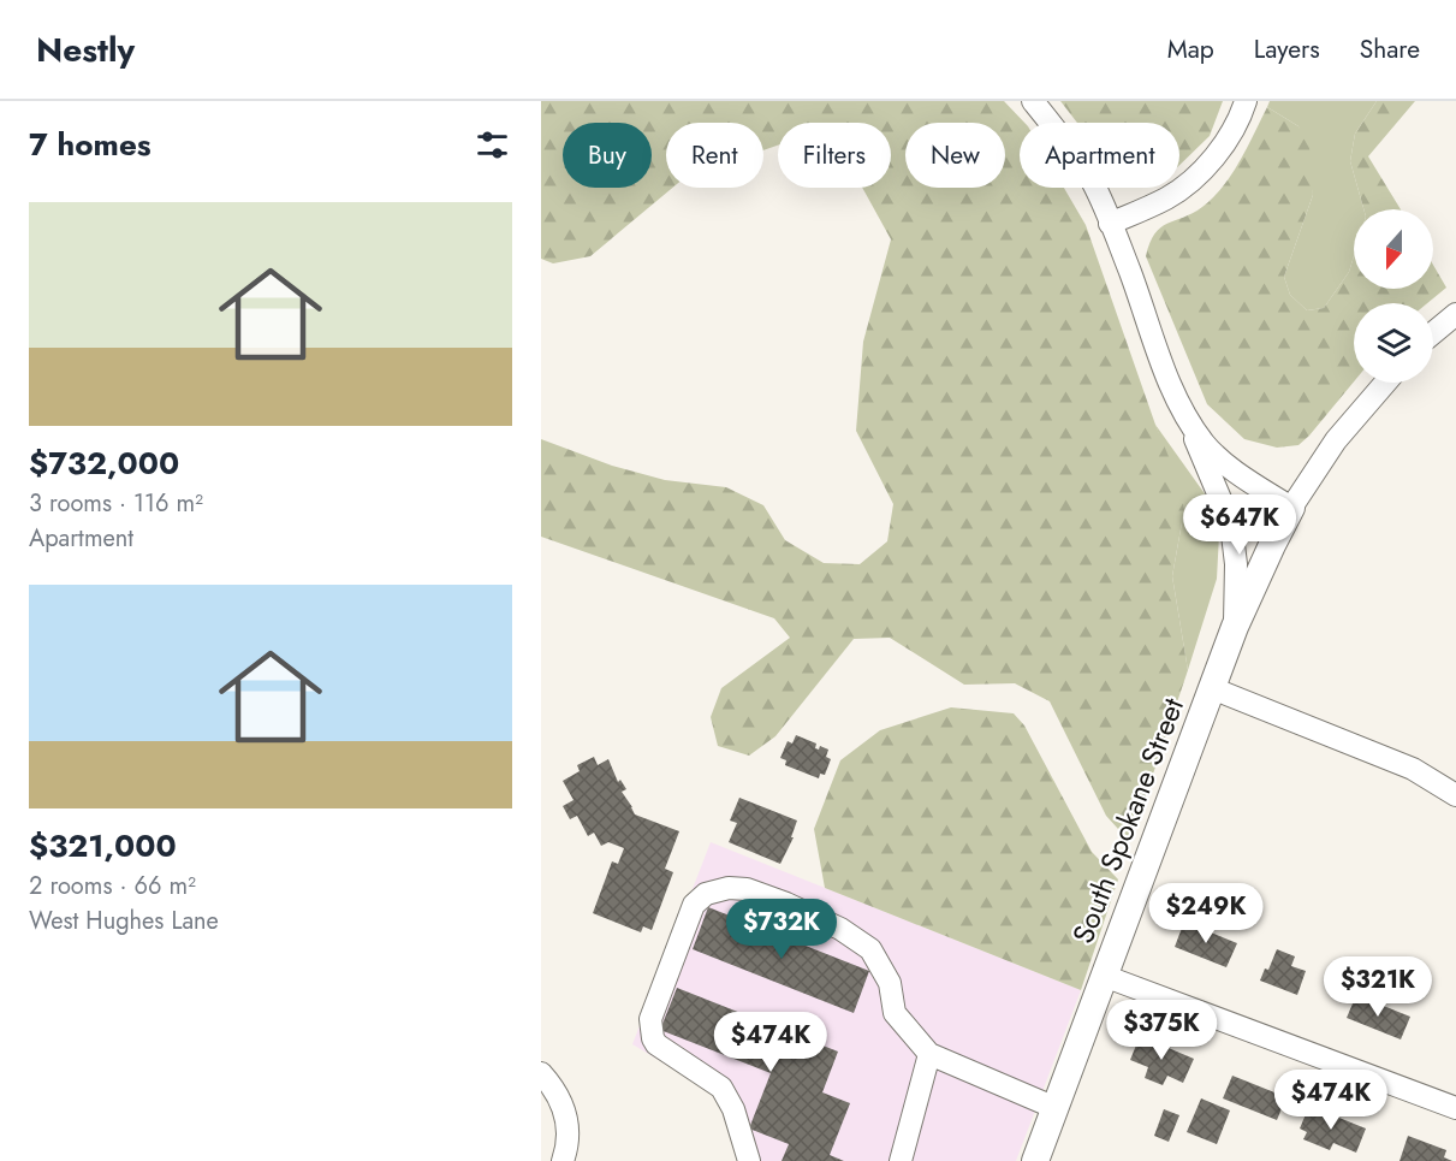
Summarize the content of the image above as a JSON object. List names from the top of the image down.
{
  "streets": {
    "main road": ["South Spokane Street"]
  },
  "north": "bottom",
  "page": {
    "header": "Nestly",
    "nav": ["Map", "Layers", "Share"],
    "heading": "7 homes",
    "chip": [
      "Buy",
      "Rent",
      "Filters",
      "New",
      "Apartment"
    ],
    "list": [
      {
        "name": "$732,000",
        "note": "3 rooms · 116 m² · Apartment"
      },
      {
        "name": "$321,000",
        "note": "2 rooms · 66 m² · West Hughes Lane"
      }
    ],
    "price": [
      "$647K",
      "$249K",
      "$732K",
      "$321K",
      "$375K",
      "$474K",
      "$474K"
    ]
  }
}
